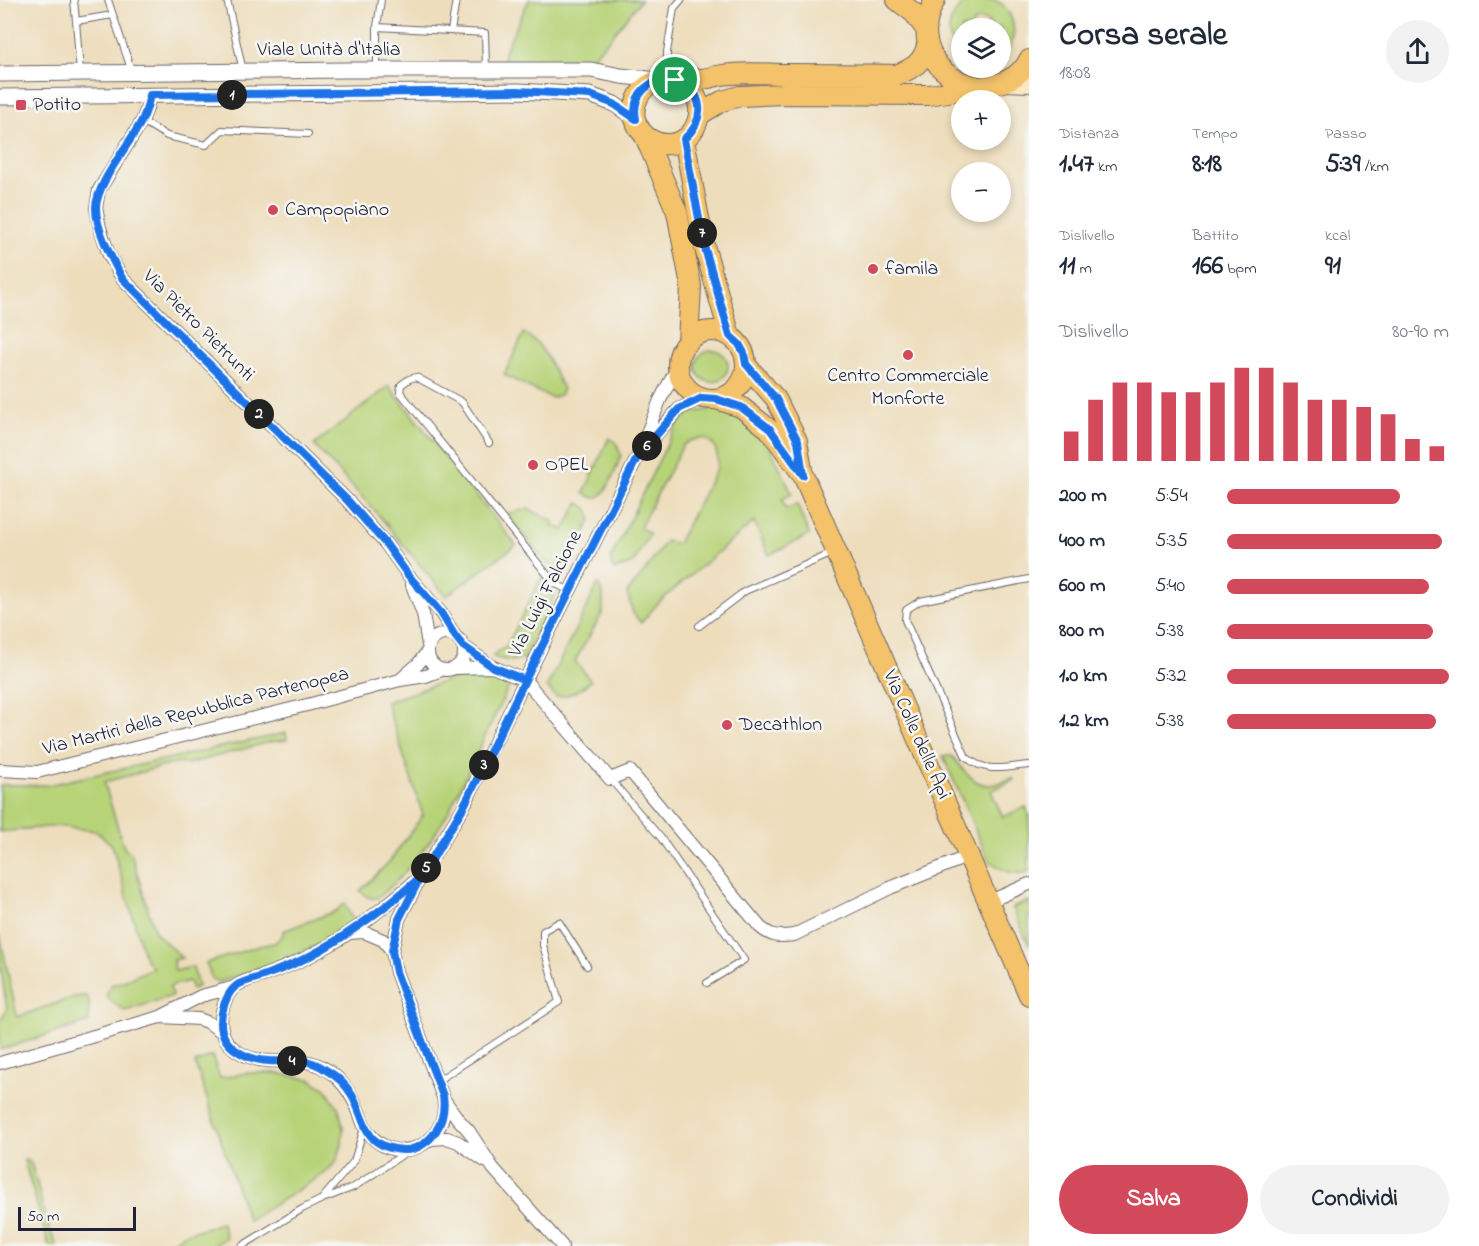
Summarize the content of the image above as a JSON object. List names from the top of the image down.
{
  "streets": {
    "main road": ["Via Colle delle Api"],
    "street": [
      "Viale Unità d'Italia",
      "Via Pietro Pietrunti",
      "Via Luigi Falcione",
      "Via Martiri della Repubblica Partenopea"
    ]
  },
  "crossings": [
    ["Via Pietro Pietrunti", "Via Luigi Falcione"],
    ["Via Pietro Pietrunti", "Via Martiri della Repubblica Partenopea"],
    ["Via Luigi Falcione", "Via Colle delle Api"]
  ],
  "places": {
    "transit": ["Potito"],
    "other": [
      "Campopiano",
      "famila",
      "Centro Commerciale Monforte",
      "OPEL",
      "Decathlon"
    ]
  },
  "scale_bar": "50 m",
  "page": {
    "heading": ["Corsa serale", "18:08"],
    "map_buttons": ["+", "−"],
    "pins": [
      "1",
      "7",
      "2",
      "6",
      "3",
      "5",
      "4"
    ],
    "stats": [
      ["Distanza", "1.47 km"],
      ["Tempo", "8:18"],
      ["Passo", "5:39 /km"],
      ["Dislivello", "11 m"],
      ["Battito", "166 bpm"],
      ["kcal", "91"]
    ],
    "chart": ["Dislivello", "80–90 m"],
    "list": [
      {
        "name": "200 m",
        "note": "5:54"
      },
      {
        "name": "400 m",
        "note": "5:35"
      },
      {
        "name": "600 m",
        "note": "5:40"
      },
      {
        "name": "800 m",
        "note": "5:38"
      },
      {
        "name": "1.0 km",
        "note": "5:32"
      },
      {
        "name": "1.2 km",
        "note": "5:38"
      }
    ],
    "buttons": ["Salva", "Condividi"],
    "scale": "50 m"
  }
}
